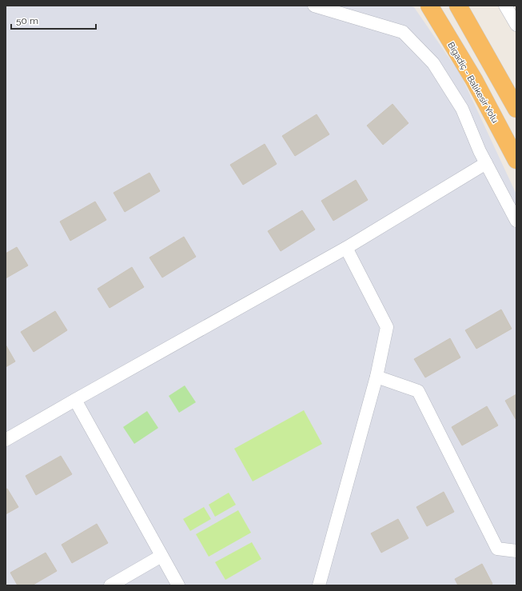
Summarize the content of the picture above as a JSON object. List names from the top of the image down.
{
  "streets": {
    "highway": ["Bigadiç - Balıkesir Yolu"]
  },
  "scale_bar": "50 m"
}
